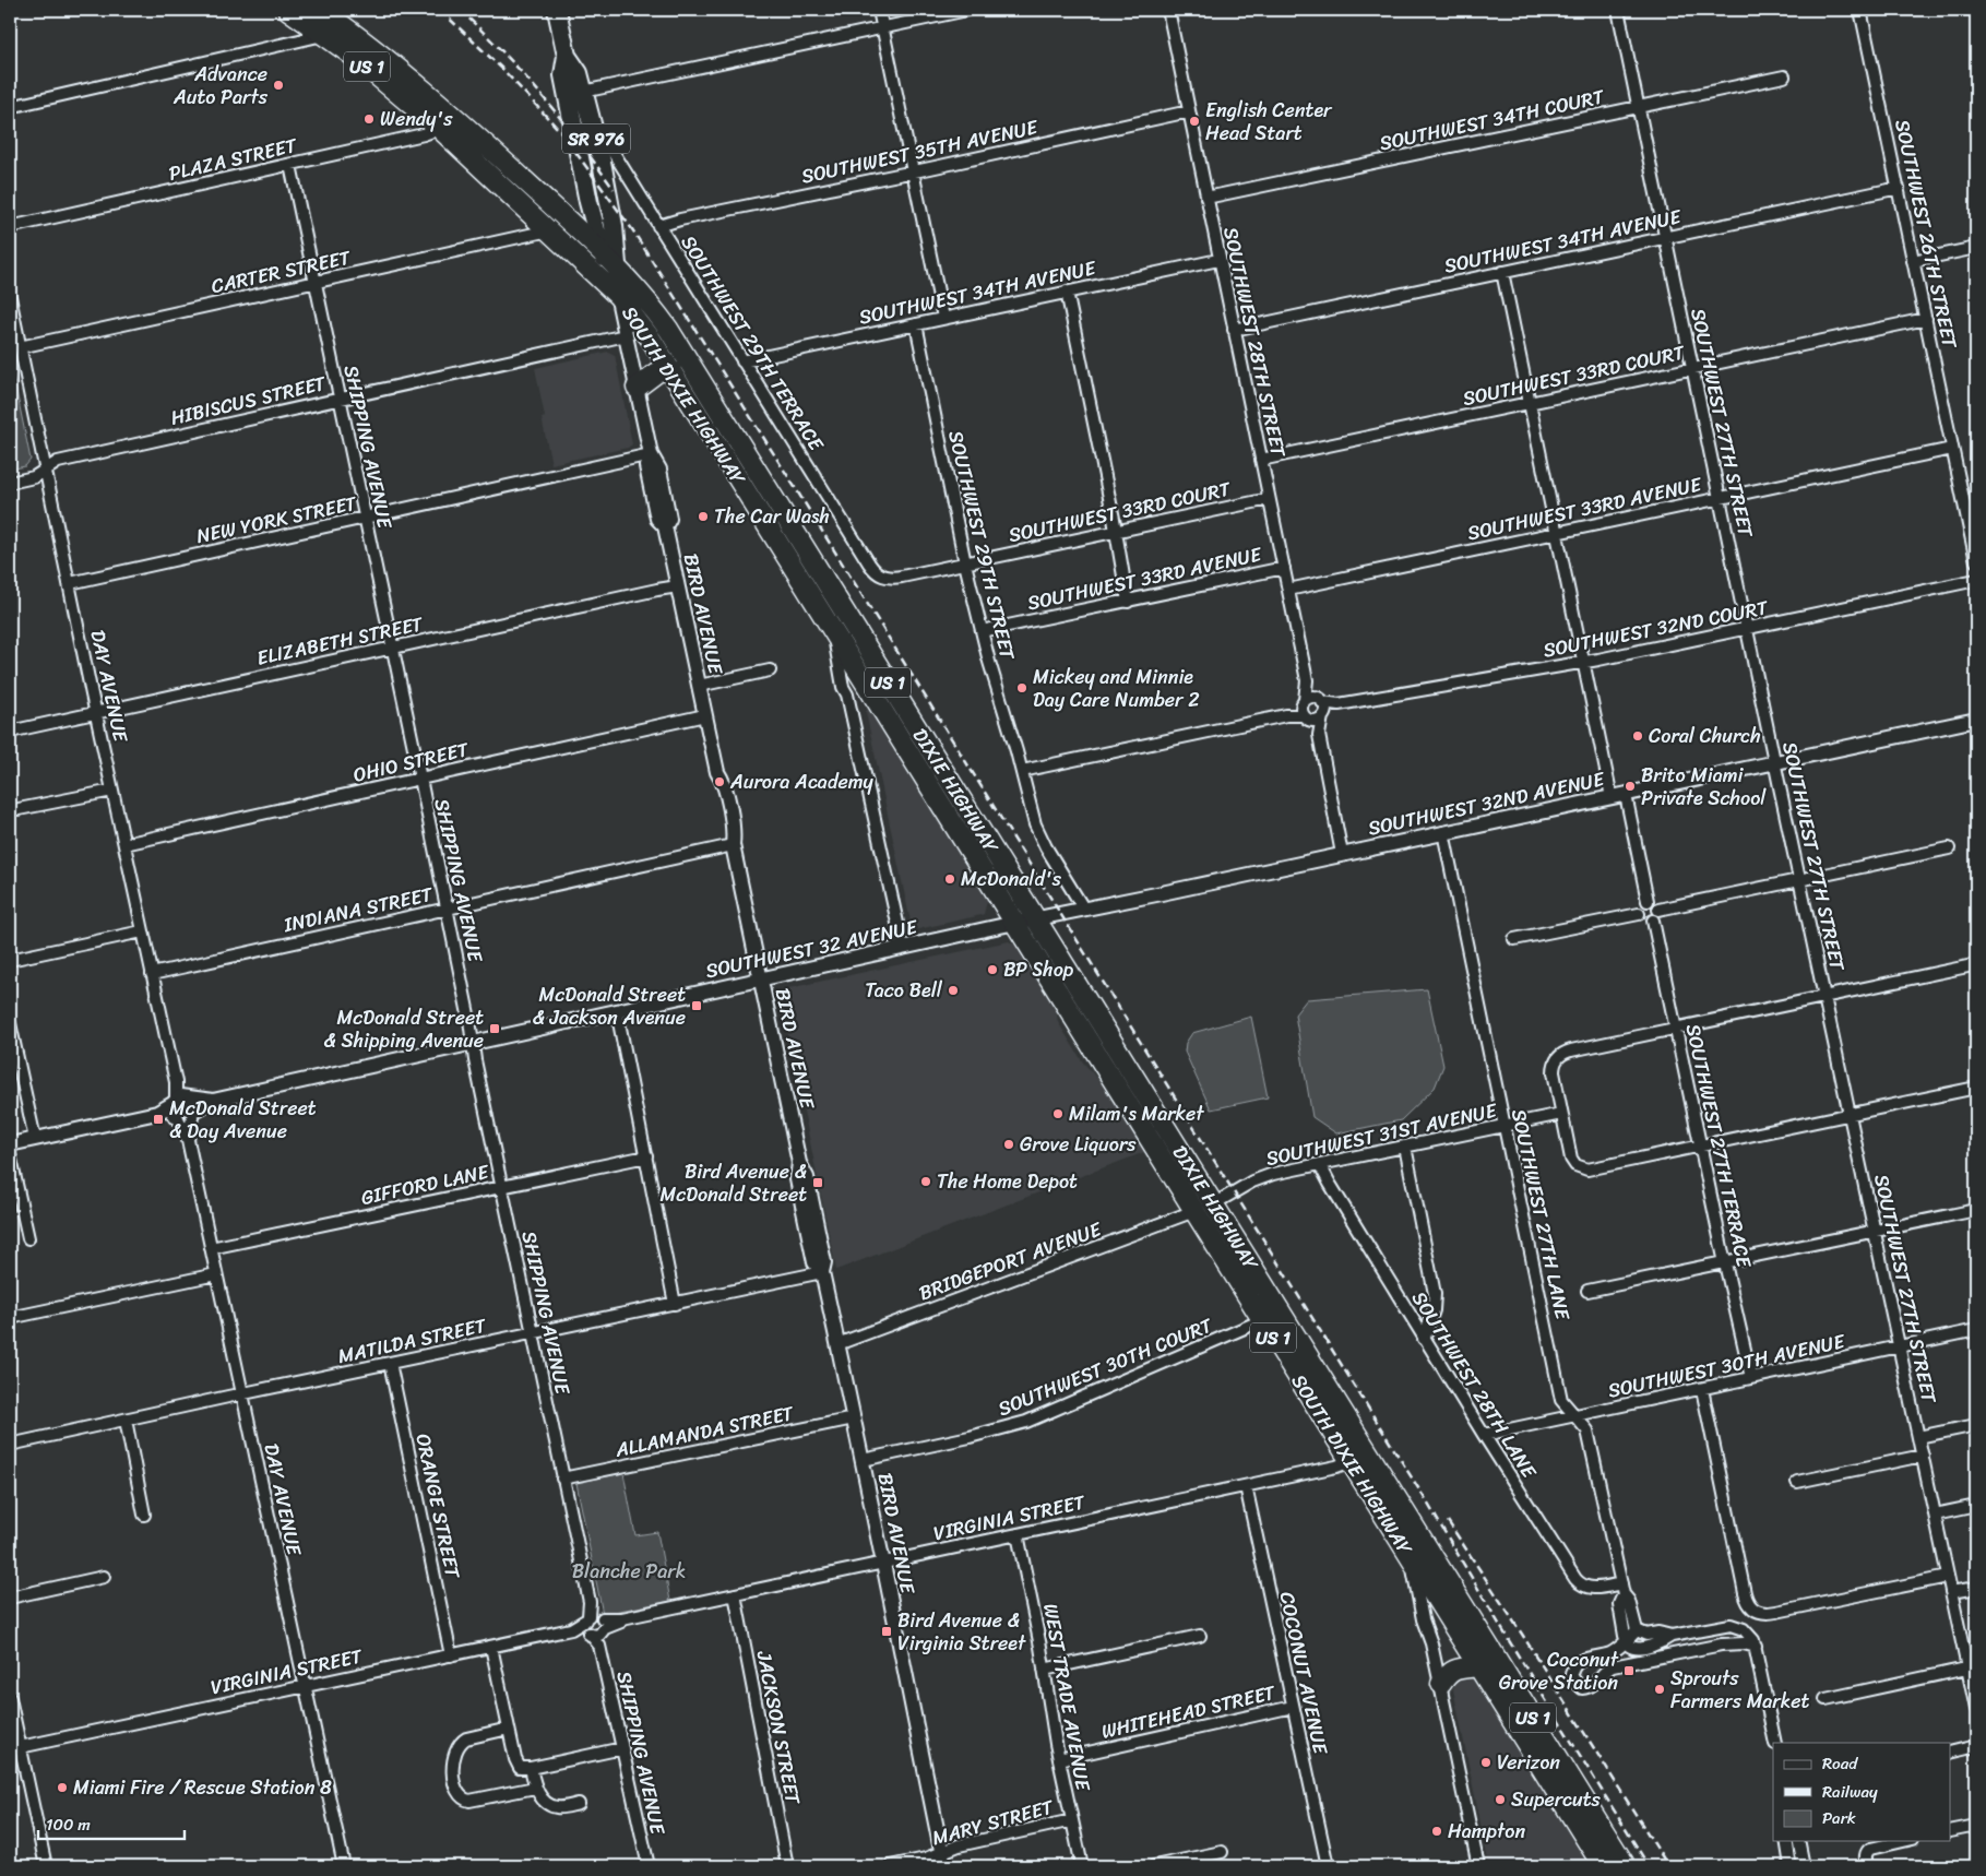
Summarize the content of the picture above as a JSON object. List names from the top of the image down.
{
  "streets": {
    "highway": ["US 1", "SOUTH DIXIE HIGHWAY", "DIXIE HIGHWAY"],
    "main road": ["SR 976"],
    "street": [
      "SOUTHWEST 34TH COURT",
      "SOUTHWEST 35TH AVENUE",
      "PLAZA STREET",
      "SOUTHWEST 26TH STREET",
      "SOUTHWEST 34TH AVENUE",
      "CARTER STREET",
      "SOUTHWEST 28TH STREET",
      "SOUTHWEST 29TH TERRACE",
      "SOUTHWEST 33RD COURT",
      "HIBISCUS STREET",
      "SOUTHWEST 27TH STREET",
      "SHIPPING AVENUE",
      "SOUTHWEST 33RD AVENUE",
      "NEW YORK STREET",
      "SOUTHWEST 29TH STREET",
      "BIRD AVENUE",
      "SOUTHWEST 32ND COURT",
      "ELIZABETH STREET",
      "DAY AVENUE",
      "OHIO STREET",
      "SOUTHWEST 32ND AVENUE",
      "INDIANA STREET",
      "SOUTHWEST 32 AVENUE",
      "SOUTHWEST 31ST AVENUE",
      "SOUTHWEST 27TH TERRACE",
      "GIFFORD LANE",
      "SOUTHWEST 27TH LANE",
      "BRIDGEPORT AVENUE",
      "MATILDA STREET",
      "SOUTHWEST 30TH AVENUE",
      "SOUTHWEST 30TH COURT",
      "SOUTHWEST 28TH LANE",
      "ALLAMANDA STREET",
      "ORANGE STREET",
      "VIRGINIA STREET",
      "COCONUT AVENUE",
      "WEST TRADE AVENUE",
      "WHITEHEAD STREET",
      "JACKSON STREET",
      "MARY STREET"
    ]
  },
  "crossings": [
    ["US 1", "SR 976"],
    ["US 1", "PLAZA STREET"],
    ["US 1", "DIXIE HIGHWAY"],
    ["SOUTHWEST 34TH COURT", "SOUTHWEST 28TH STREET"],
    ["SOUTHWEST 34TH COURT", "SOUTHWEST 27TH STREET"],
    ["SR 976", "SOUTHWEST 29TH TERRACE"],
    ["SR 976", "SOUTH DIXIE HIGHWAY"],
    ["SR 976", "BIRD AVENUE"],
    ["SR 976", "DIXIE HIGHWAY"],
    ["SOUTHWEST 35TH AVENUE", "SOUTHWEST 28TH STREET"],
    ["SOUTHWEST 35TH AVENUE", "SOUTHWEST 29TH TERRACE"],
    ["PLAZA STREET", "SOUTH DIXIE HIGHWAY"],
    ["PLAZA STREET", "SHIPPING AVENUE"],
    ["SOUTHWEST 26TH STREET", "SOUTHWEST 34TH AVENUE"],
    ["SOUTHWEST 26TH STREET", "SOUTHWEST 33RD COURT"],
    ["SOUTHWEST 26TH STREET", "SOUTHWEST 33RD AVENUE"],
    ["SOUTHWEST 34TH AVENUE", "SOUTHWEST 28TH STREET"],
    ["SOUTHWEST 34TH AVENUE", "SOUTHWEST 29TH TERRACE"],
    ["SOUTHWEST 34TH AVENUE", "SOUTHWEST 27TH STREET"],
    ["SOUTHWEST 34TH AVENUE", "SOUTHWEST 29TH STREET"],
    ["CARTER STREET", "SOUTH DIXIE HIGHWAY"],
    ["CARTER STREET", "SHIPPING AVENUE"],
    ["CARTER STREET", "DAY AVENUE"],
    ["SOUTHWEST 28TH STREET", "SOUTHWEST 33RD COURT"],
    ["SOUTHWEST 28TH STREET", "SOUTHWEST 33RD AVENUE"],
    ["SOUTHWEST 28TH STREET", "SOUTHWEST 32ND COURT"],
    ["SOUTHWEST 29TH TERRACE", "SOUTHWEST 33RD COURT"],
    ["SOUTHWEST 33RD COURT", "SOUTHWEST 27TH STREET"],
    ["SOUTHWEST 33RD COURT", "SOUTHWEST 29TH STREET"],
    ["SOUTH DIXIE HIGHWAY", "BIRD AVENUE"],
    ["SOUTH DIXIE HIGHWAY", "SOUTHWEST 32 AVENUE"],
    ["SOUTH DIXIE HIGHWAY", "BRIDGEPORT AVENUE"],
    ["SOUTH DIXIE HIGHWAY", "SOUTHWEST 30TH COURT"],
    ["SOUTH DIXIE HIGHWAY", "VIRGINIA STREET"],
    ["HIBISCUS STREET", "SHIPPING AVENUE"],
    ["HIBISCUS STREET", "BIRD AVENUE"],
    ["HIBISCUS STREET", "DAY AVENUE"],
    ["SOUTHWEST 27TH STREET", "SOUTHWEST 33RD AVENUE"],
    ["SOUTHWEST 27TH STREET", "SOUTHWEST 32ND COURT"],
    ["SOUTHWEST 27TH STREET", "SOUTHWEST 32ND AVENUE"],
    ["SOUTHWEST 27TH STREET", "SOUTHWEST 30TH AVENUE"],
    ["SHIPPING AVENUE", "NEW YORK STREET"],
    ["SHIPPING AVENUE", "ELIZABETH STREET"],
    ["SHIPPING AVENUE", "OHIO STREET"],
    ["SHIPPING AVENUE", "INDIANA STREET"],
    ["SHIPPING AVENUE", "SOUTHWEST 32 AVENUE"],
    ["SHIPPING AVENUE", "GIFFORD LANE"],
    ["SHIPPING AVENUE", "MATILDA STREET"],
    ["SHIPPING AVENUE", "ALLAMANDA STREET"],
    ["SHIPPING AVENUE", "VIRGINIA STREET"],
    ["SOUTHWEST 33RD AVENUE", "SOUTHWEST 29TH STREET"],
    ["NEW YORK STREET", "BIRD AVENUE"],
    ["NEW YORK STREET", "DAY AVENUE"],
    ["BIRD AVENUE", "ELIZABETH STREET"],
    ["BIRD AVENUE", "OHIO STREET"],
    ["BIRD AVENUE", "INDIANA STREET"],
    ["BIRD AVENUE", "SOUTHWEST 32 AVENUE"],
    ["BIRD AVENUE", "BRIDGEPORT AVENUE"],
    ["BIRD AVENUE", "MATILDA STREET"],
    ["BIRD AVENUE", "SOUTHWEST 30TH COURT"],
    ["BIRD AVENUE", "ALLAMANDA STREET"],
    ["BIRD AVENUE", "VIRGINIA STREET"],
    ["BIRD AVENUE", "MARY STREET"],
    ["ELIZABETH STREET", "DAY AVENUE"],
    ["DAY AVENUE", "OHIO STREET"],
    ["DAY AVENUE", "INDIANA STREET"],
    ["DAY AVENUE", "SOUTHWEST 32 AVENUE"],
    ["DAY AVENUE", "GIFFORD LANE"],
    ["DAY AVENUE", "MATILDA STREET"],
    ["DAY AVENUE", "VIRGINIA STREET"],
    ["DIXIE HIGHWAY", "SOUTHWEST 32ND AVENUE"],
    ["DIXIE HIGHWAY", "SOUTHWEST 32 AVENUE"],
    ["DIXIE HIGHWAY", "SOUTHWEST 31ST AVENUE"],
    ["DIXIE HIGHWAY", "VIRGINIA STREET"],
    ["SOUTHWEST 32ND AVENUE", "SOUTHWEST 32 AVENUE"],
    ["SOUTHWEST 32ND AVENUE", "SOUTHWEST 27TH LANE"],
    ["SOUTHWEST 31ST AVENUE", "SOUTHWEST 27TH LANE"],
    ["SOUTHWEST 31ST AVENUE", "SOUTHWEST 28TH LANE"],
    ["SOUTHWEST 27TH TERRACE", "SOUTHWEST 30TH AVENUE"],
    ["SOUTHWEST 27TH LANE", "SOUTHWEST 30TH AVENUE"],
    ["SOUTHWEST 27TH LANE", "SOUTHWEST 28TH LANE"],
    ["MATILDA STREET", "ORANGE STREET"],
    ["SOUTHWEST 30TH AVENUE", "SOUTHWEST 28TH LANE"],
    ["ORANGE STREET", "VIRGINIA STREET"],
    ["VIRGINIA STREET", "COCONUT AVENUE"],
    ["VIRGINIA STREET", "WEST TRADE AVENUE"],
    ["VIRGINIA STREET", "JACKSON STREET"],
    ["COCONUT AVENUE", "WHITEHEAD STREET"],
    ["WEST TRADE AVENUE", "WHITEHEAD STREET"],
    ["WEST TRADE AVENUE", "MARY STREET"]
  ],
  "parks": ["Blanche Park"],
  "places": {
    "other": [
      "Advance Auto Parts",
      "Wendy's",
      "English Center Head Start",
      "The Car Wash",
      "Mickey and Minnie Day Care Number 2",
      "Coral Church",
      "Aurora Academy",
      "Brito Miami Private School",
      "McDonald's",
      "BP Shop",
      "Taco Bell",
      "Milam's Market",
      "Grove Liquors",
      "The Home Depot",
      "Sprouts Farmers Market",
      "Verizon",
      "Miami Fire / Rescue Station 8",
      "Supercuts",
      "Hampton"
    ],
    "transit": [
      "McDonald Street & Jackson Avenue",
      "McDonald Street & Shipping Avenue",
      "McDonald Street & Day Avenue",
      "Bird Avenue & McDonald Street",
      "Bird Avenue & Virginia Street",
      "Coconut Grove Station"
    ]
  },
  "legend": ["Road", "Railway", "Park"],
  "scale_bar": "100 m"
}
